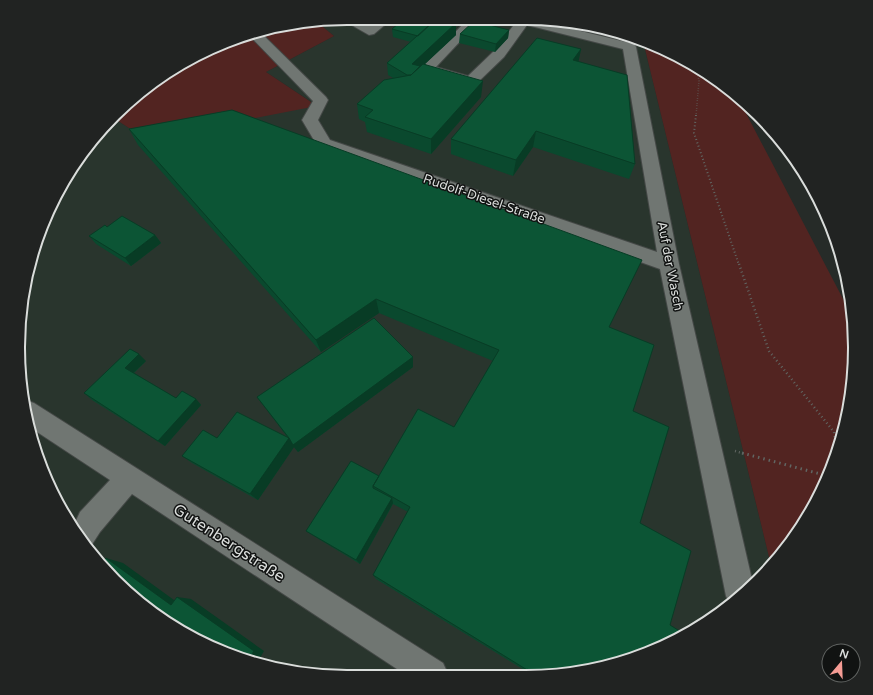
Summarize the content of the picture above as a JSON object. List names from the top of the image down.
{
  "streets": {
    "street": ["Rudolf-Diesel-Straße", "Auf der Wasch", "Gutenbergstraße"]
  },
  "crossings": [
    ["Rudolf-Diesel-Straße", "Auf der Wasch"]
  ],
  "north": "top"
}
